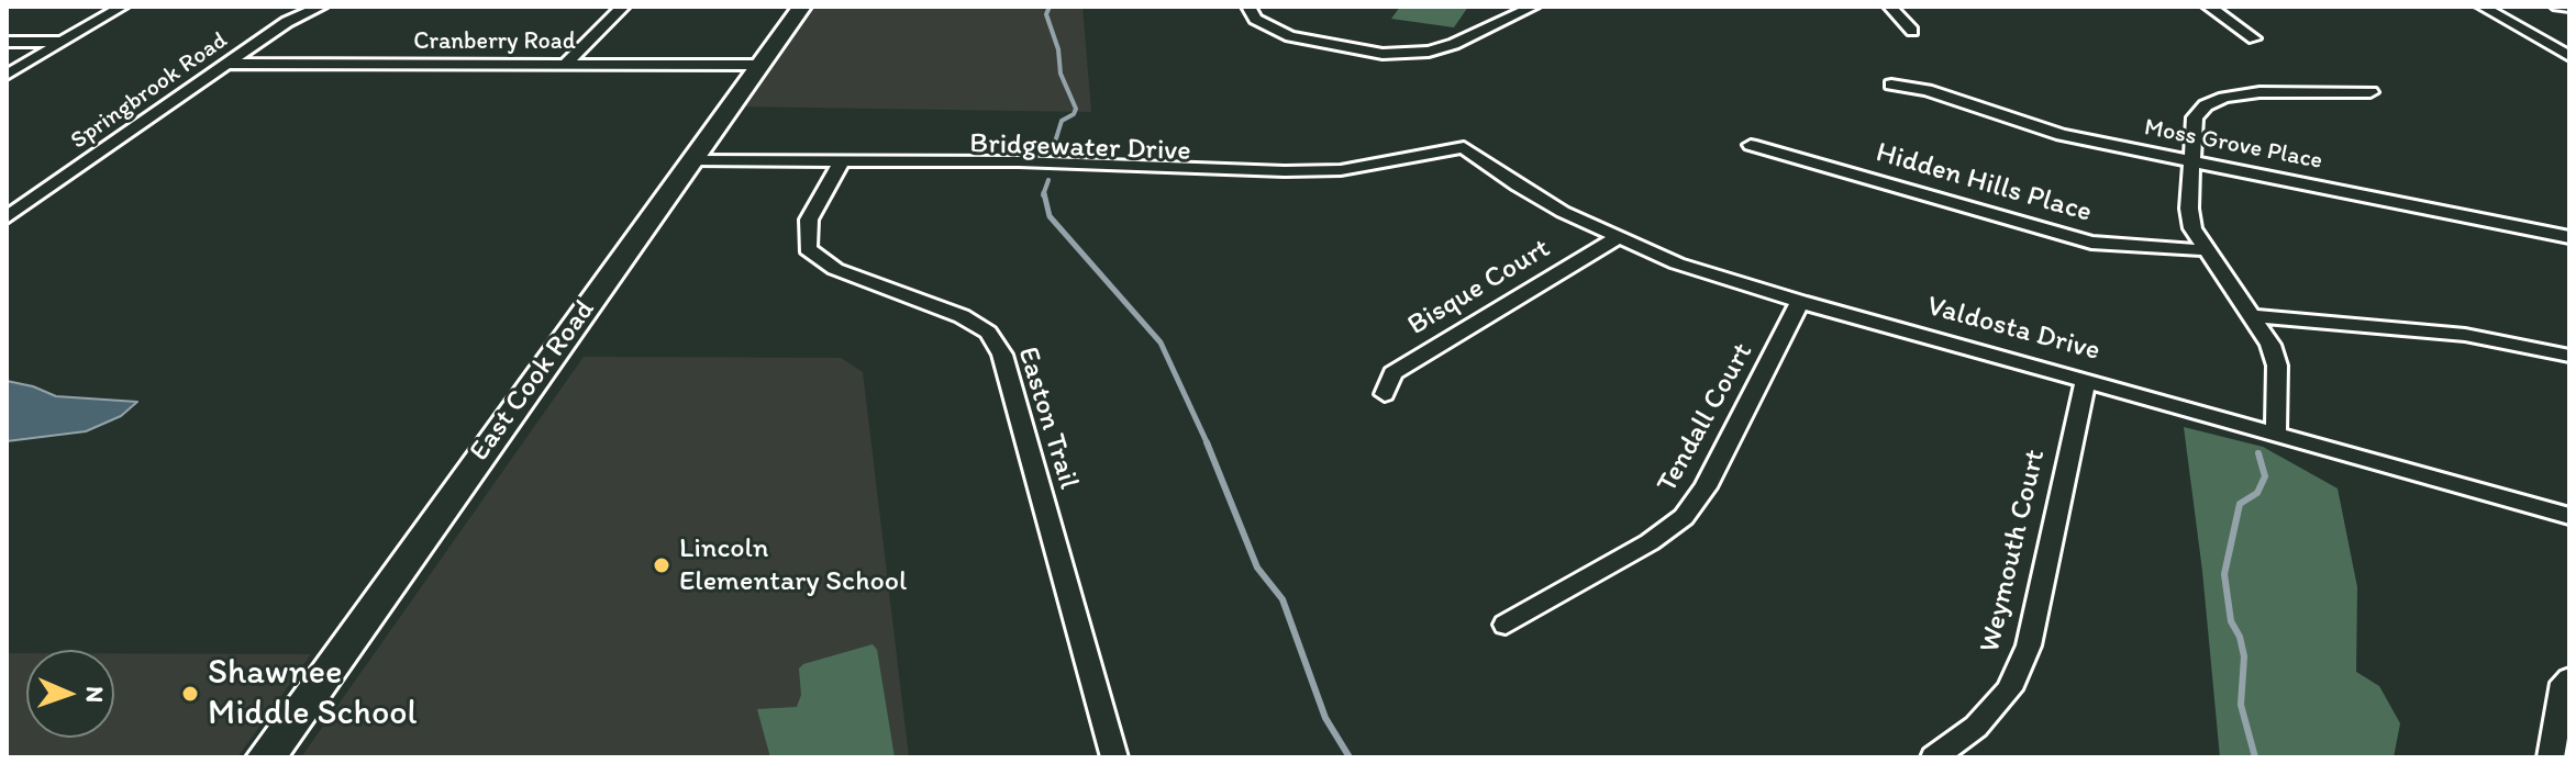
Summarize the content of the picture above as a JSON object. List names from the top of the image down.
{
  "streets": {
    "main road": ["East Cook Road"],
    "street": [
      "Cranberry Road",
      "Springbrook Road",
      "Moss Grove Place",
      "Bridgewater Drive",
      "Hidden Hills Place",
      "Bisque Court",
      "Valdosta Drive",
      "Easton Trail",
      "Tendall Court",
      "Weymouth Court"
    ]
  },
  "crossings": [
    ["Cranberry Road", "Springbrook Road"],
    ["Cranberry Road", "East Cook Road"],
    ["Bridgewater Drive", "Valdosta Drive"],
    ["Bridgewater Drive", "East Cook Road"],
    ["Bridgewater Drive", "Easton Trail"],
    ["Bisque Court", "Valdosta Drive"],
    ["Valdosta Drive", "Tendall Court"],
    ["Valdosta Drive", "Weymouth Court"]
  ],
  "places": ["Lincoln Elementary School", "Shawnee Middle School"],
  "north": "right"
}
